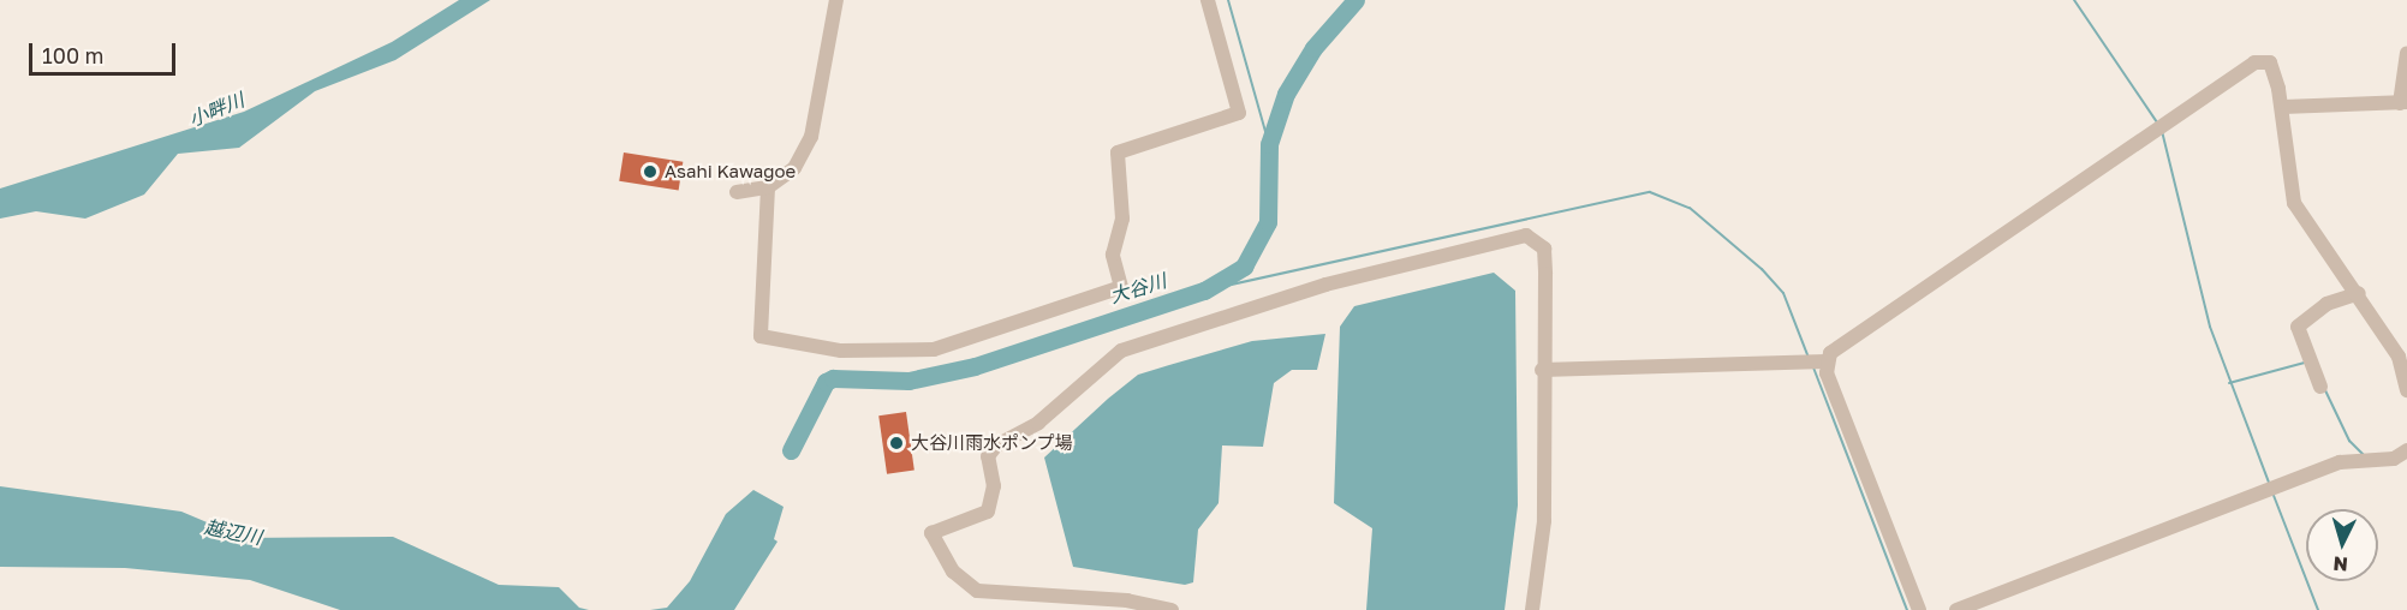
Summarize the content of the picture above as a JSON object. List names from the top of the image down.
{
  "water": ["小畔川", "大谷川", "越辺川"],
  "places": ["Asahi Kawagoe", "大谷川雨水ポンプ場"],
  "scale_bar": "100 m",
  "north": "bottom"
}
